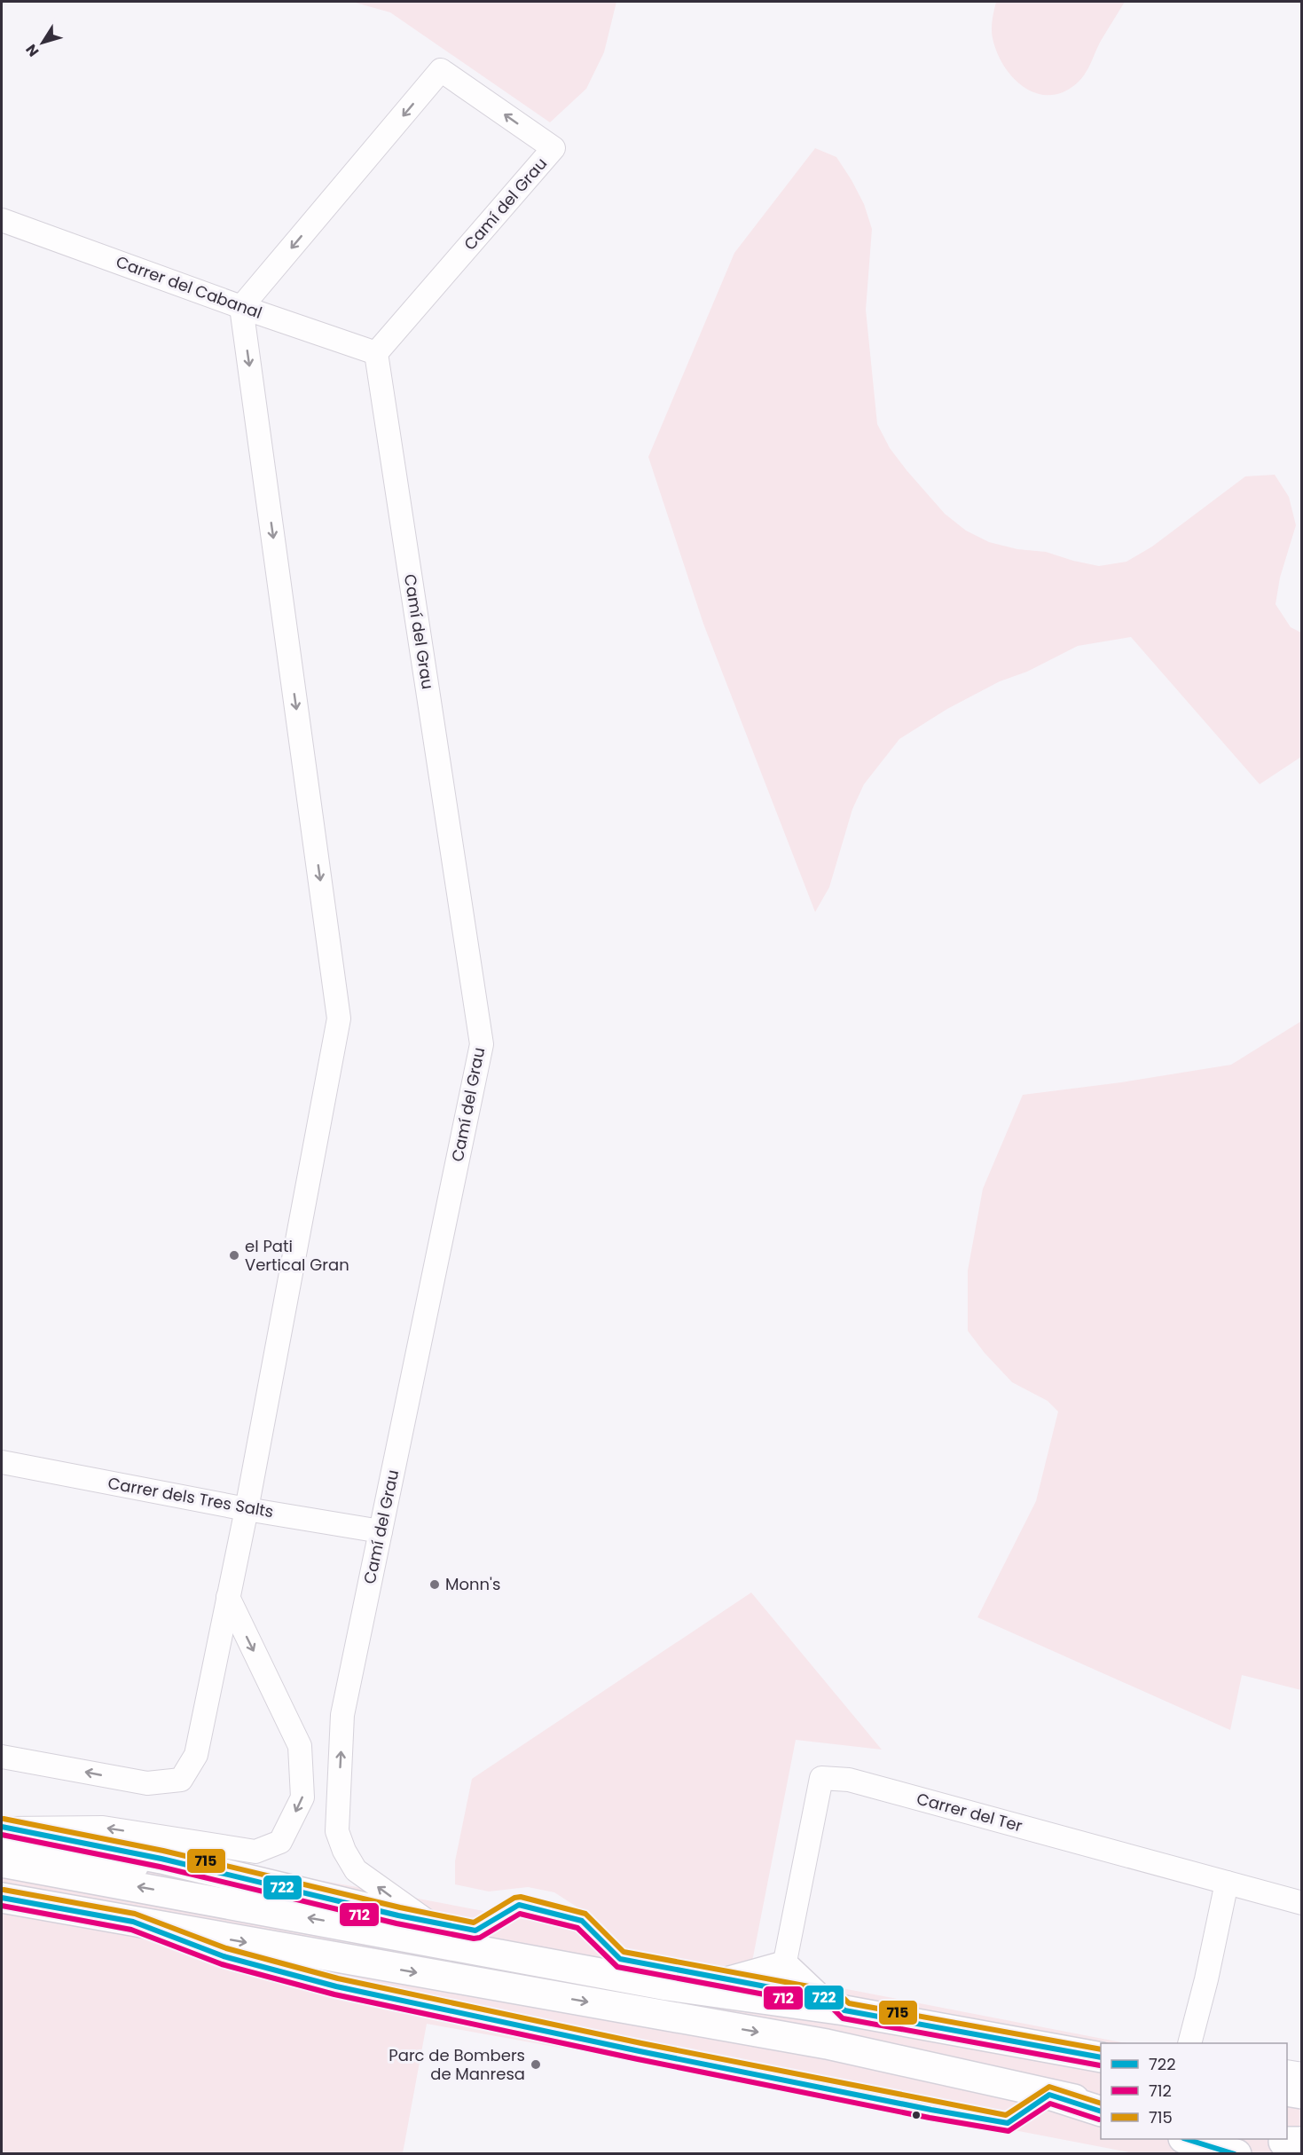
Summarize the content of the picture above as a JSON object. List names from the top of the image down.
{
  "streets": {
    "street": [
      "Camí del Grau",
      "Carrer del Cabanal",
      "Carrer dels Tres Salts",
      "Carrer del Ter"
    ]
  },
  "crossings": [
    ["Camí del Grau", "Carrer del Cabanal"],
    ["Camí del Grau", "Carrer dels Tres Salts"]
  ],
  "places": ["el Pati Vertical Gran", "Monn's", "Parc de Bombers de Manresa"],
  "lines": ["transit line 715", "transit line 722", "transit line 712"],
  "legend": ["722", "712", "715"],
  "north": "bottom left"
}
